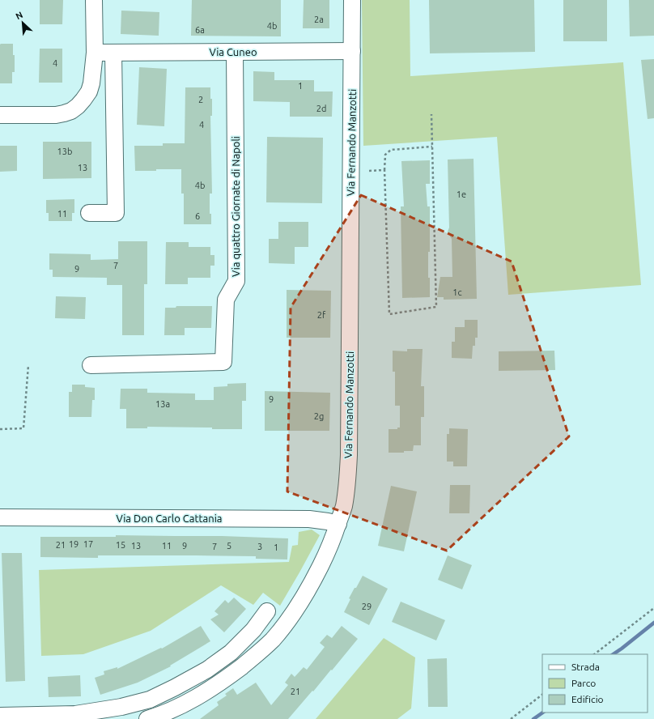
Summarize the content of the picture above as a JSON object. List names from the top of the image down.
{
  "streets": {
    "street": [
      "Via Cuneo",
      "Via Fernando Manzotti",
      "Via quattro Giornate di Napoli",
      "Via Don Carlo Cattania"
    ]
  },
  "crossings": [
    ["Via Cuneo", "Via Fernando Manzotti"],
    ["Via Cuneo", "Via quattro Giornate di Napoli"],
    ["Via Fernando Manzotti", "Via Don Carlo Cattania"]
  ],
  "house_numbers": [
    "2a",
    "4b",
    "6a",
    "4",
    "1",
    "2",
    "2d",
    "4",
    "13b",
    "13",
    "4b",
    "1e",
    "11",
    "6",
    "7",
    "9",
    "1c",
    "2f",
    "9",
    "13a",
    "2g",
    "19",
    "17",
    "21",
    "15",
    "13",
    "11",
    "9",
    "5",
    "7",
    "3",
    "1",
    "29",
    "21"
  ],
  "legend": ["Strada", "Parco", "Edificio"],
  "north": "top left"
}
